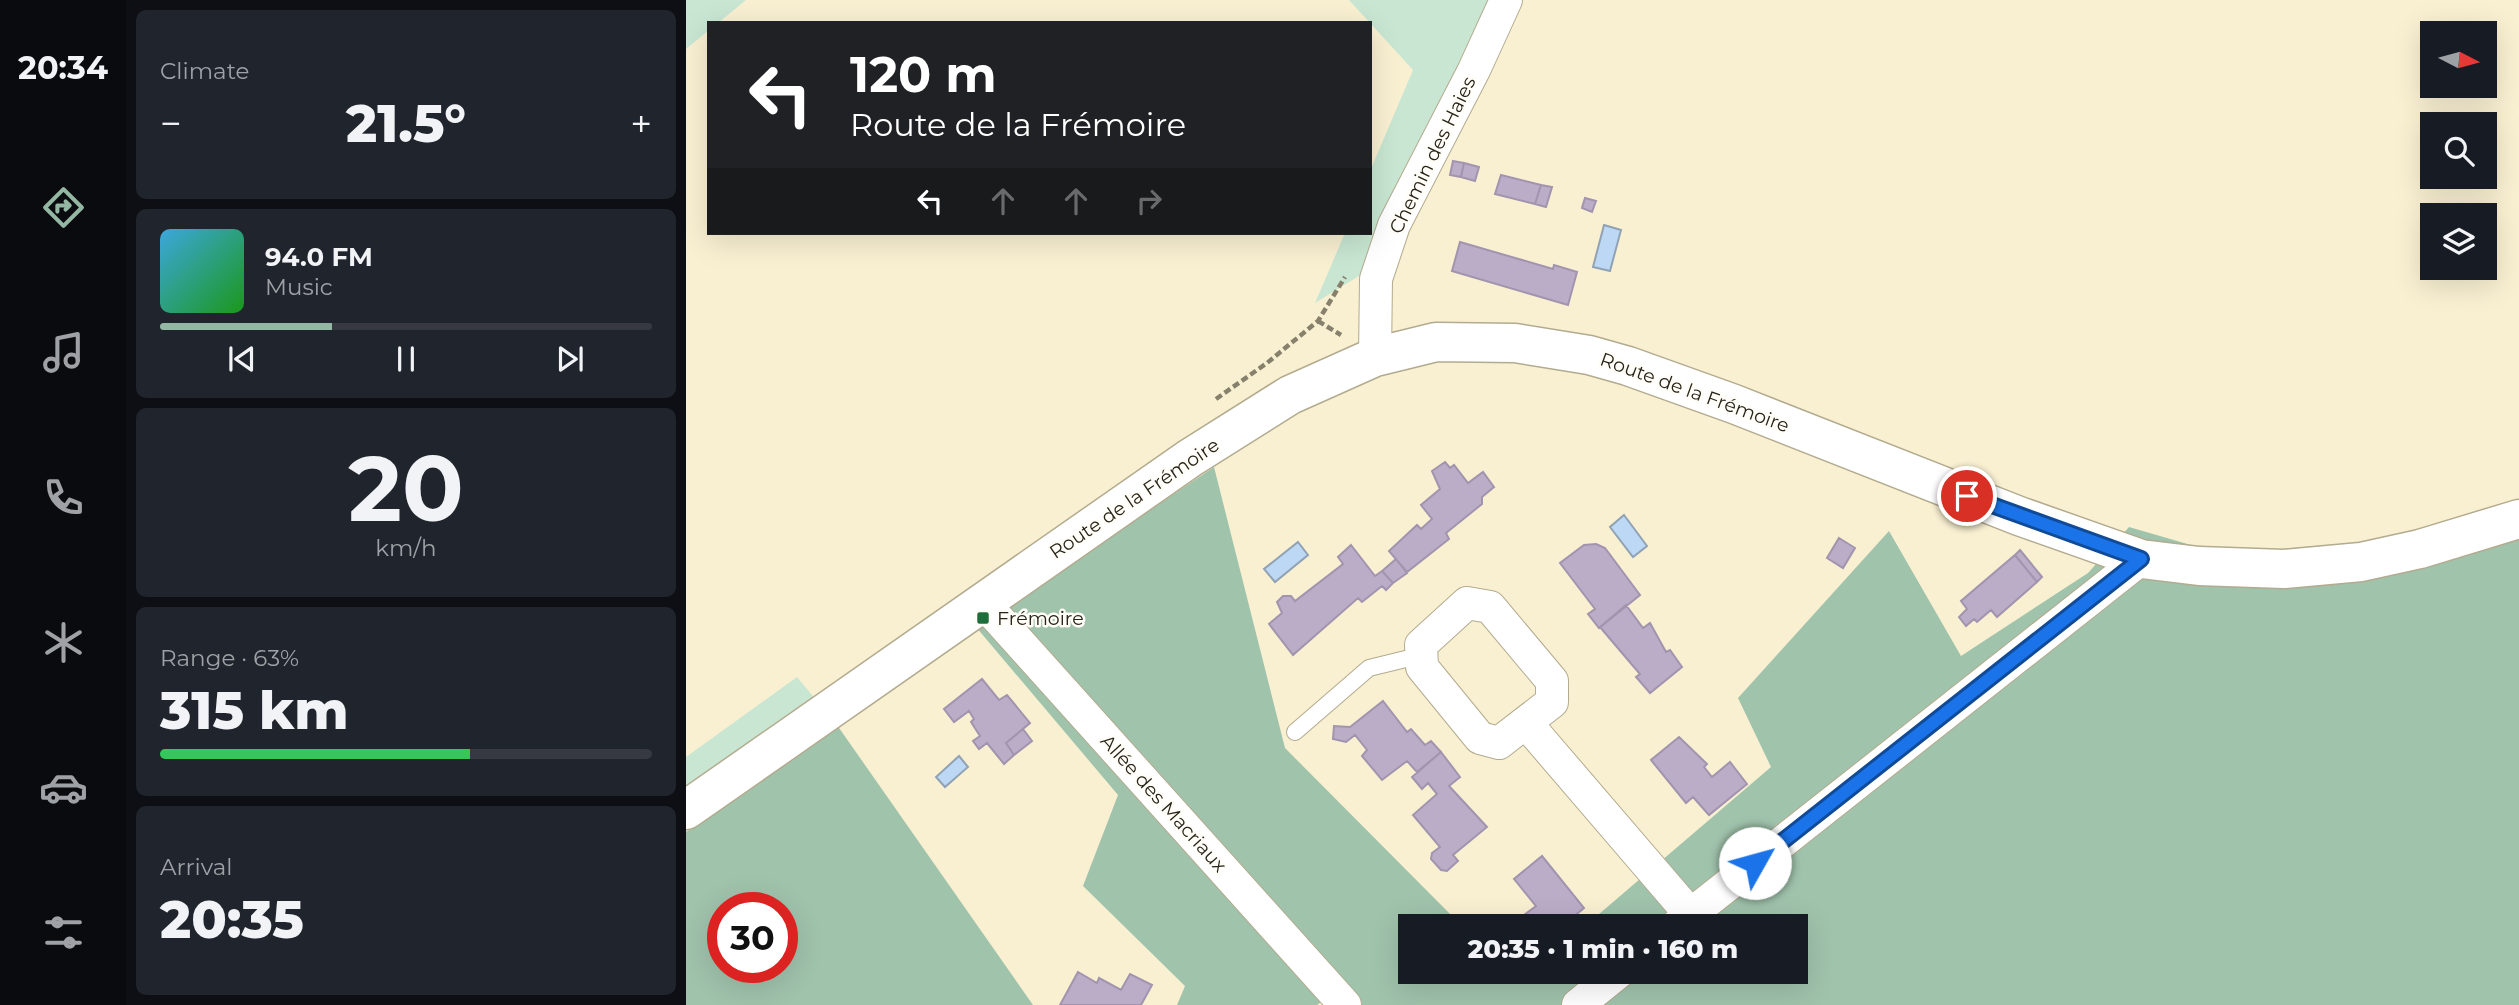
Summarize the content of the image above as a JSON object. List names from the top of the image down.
{
  "streets": {
    "street": ["Chemin des Haies", "Route de la Frémoire", "Allée des Macriaux"]
  },
  "crossings": [
    ["Chemin des Haies", "Route de la Frémoire"],
    ["Route de la Frémoire", "Allée des Macriaux"]
  ],
  "places": {
    "transit": ["Frémoire"]
  },
  "north": "right",
  "page": {
    "tabs": "20:34",
    "tile": [
      "Climate",
      ["20", "km/h"],
      ["Range · 63%", "315 km"],
      ["Arrival", "20:35"]
    ],
    "turn": ["120 m", "Route de la Frémoire"],
    "heat": ["−", "21.5°", "+"],
    "song": ["94.0 FM", "Music"],
    "limit": "30",
    "trip": "20:35 · 1 min · 160 m"
  }
}
